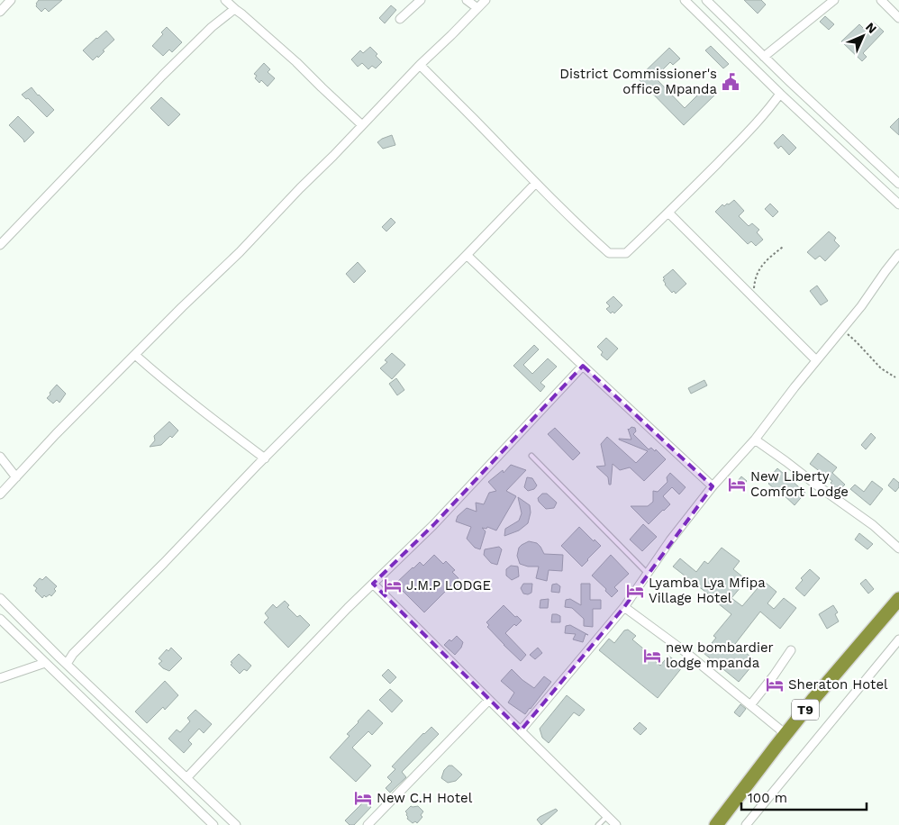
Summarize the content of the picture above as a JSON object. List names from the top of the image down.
{
  "streets": {
    "highway": ["T9"]
  },
  "places": {
    "public building": ["District Commissioner's office Mpanda"],
    "hotel": [
      "New Liberty Comfort Lodge",
      "J.M.P LODGE",
      "Lyamba Lya Mfipa Village Hotel",
      "new bombardier lodge mpanda",
      "Sheraton Hotel",
      "New C.H Hotel"
    ]
  },
  "scale_bar": "100 m",
  "north": "top right"
}
